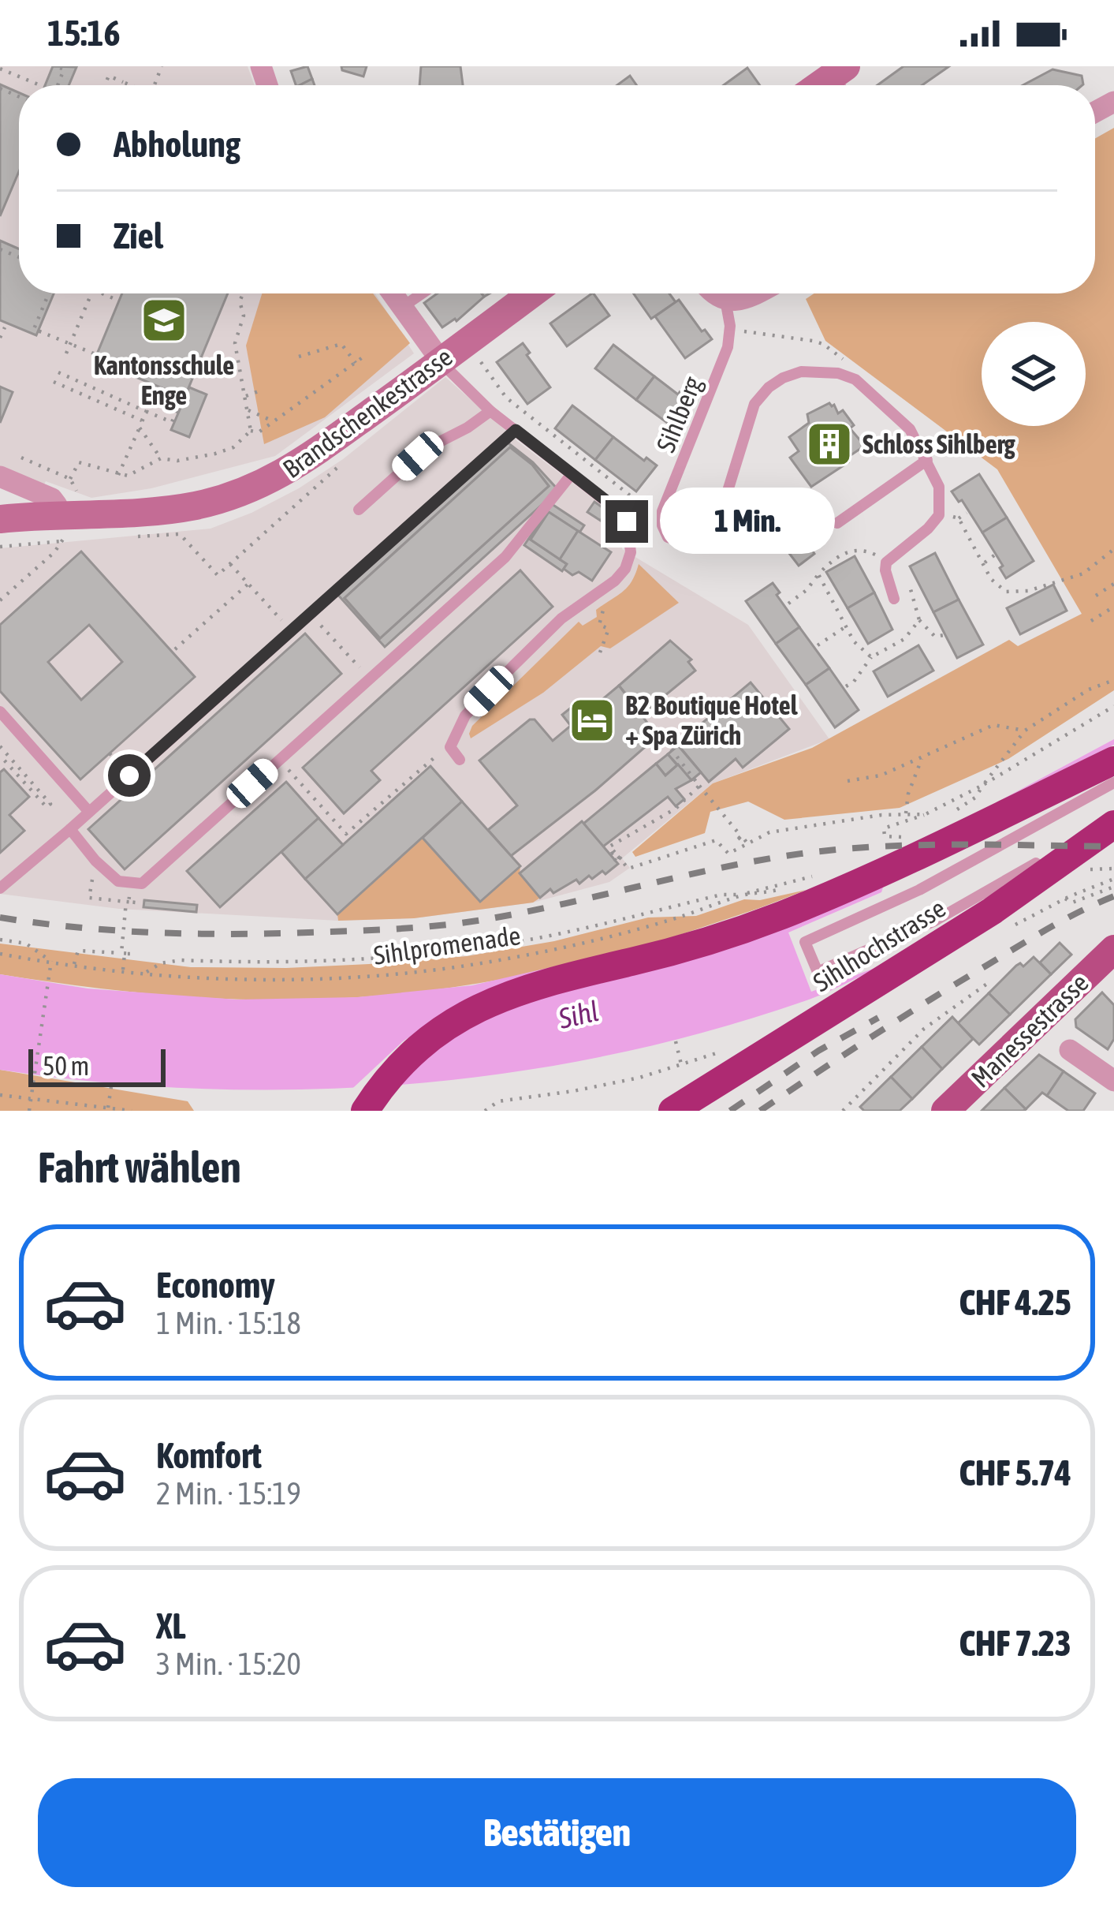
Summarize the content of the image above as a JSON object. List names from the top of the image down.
{
  "streets": {
    "highway": ["Sihlhochstrasse"],
    "main road": ["Manessestrasse"],
    "street": ["Brandschenkestrasse"],
    "lane": ["Sihlberg"],
    "path": ["Sihlpromenade"]
  },
  "water": ["Sihl"],
  "places": {
    "school or university": ["Kantonsschule Enge"],
    "building": ["Schloss Sihlberg"],
    "hotel": ["B2 Boutique Hotel + Spa Zürich"]
  },
  "scale_bar": "50 m",
  "page": {
    "status": "15:16",
    "banner": ["Abholung", "Ziel"],
    "bubble": "1 Min.",
    "scale": "50 m",
    "heading": "Fahrt wählen",
    "list": [
      {
        "name": "Economy",
        "note": "1 Min. · 15:18",
        "value": "CHF 4.25"
      },
      {
        "name": "Komfort",
        "note": "2 Min. · 15:19",
        "value": "CHF 5.74"
      },
      {
        "name": "XL",
        "note": "3 Min. · 15:20",
        "value": "CHF 7.23"
      }
    ],
    "buttons": "Bestätigen"
  }
}
